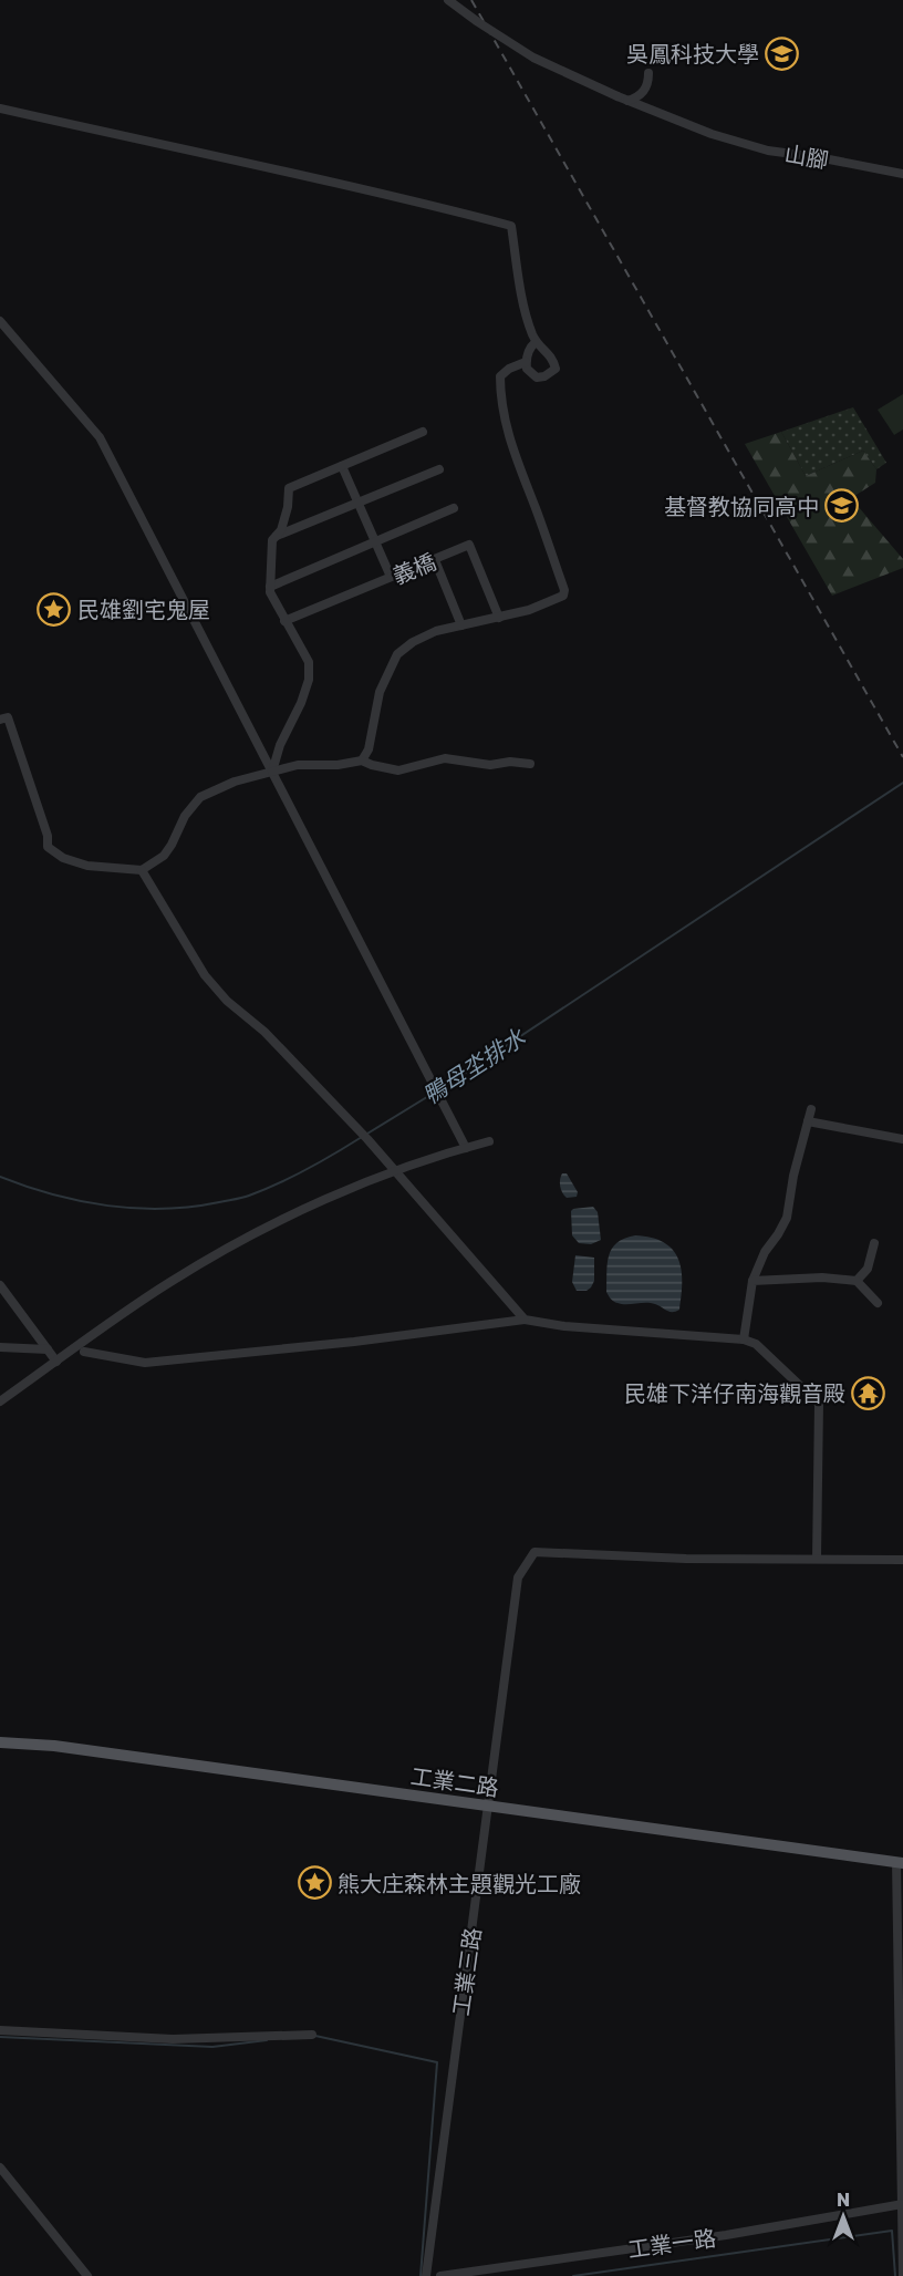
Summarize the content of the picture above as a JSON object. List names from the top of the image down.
{
  "streets": {
    "main road": ["工業二路"],
    "street": [
      "山腳",
      "義橋",
      "工業三路",
      "工業一路"
    ]
  },
  "crossings": [
    ["工業二路", "工業三路"]
  ],
  "water": ["鴨母坔排水"],
  "places": {
    "school or university": ["吳鳳科技大學", "基督教協同高中"],
    "place": ["民雄劉宅鬼屋", "熊大庄森林主題觀光工廠"],
    "temple": ["民雄下洋仔南海觀音殿"]
  },
  "north": "top"
}
